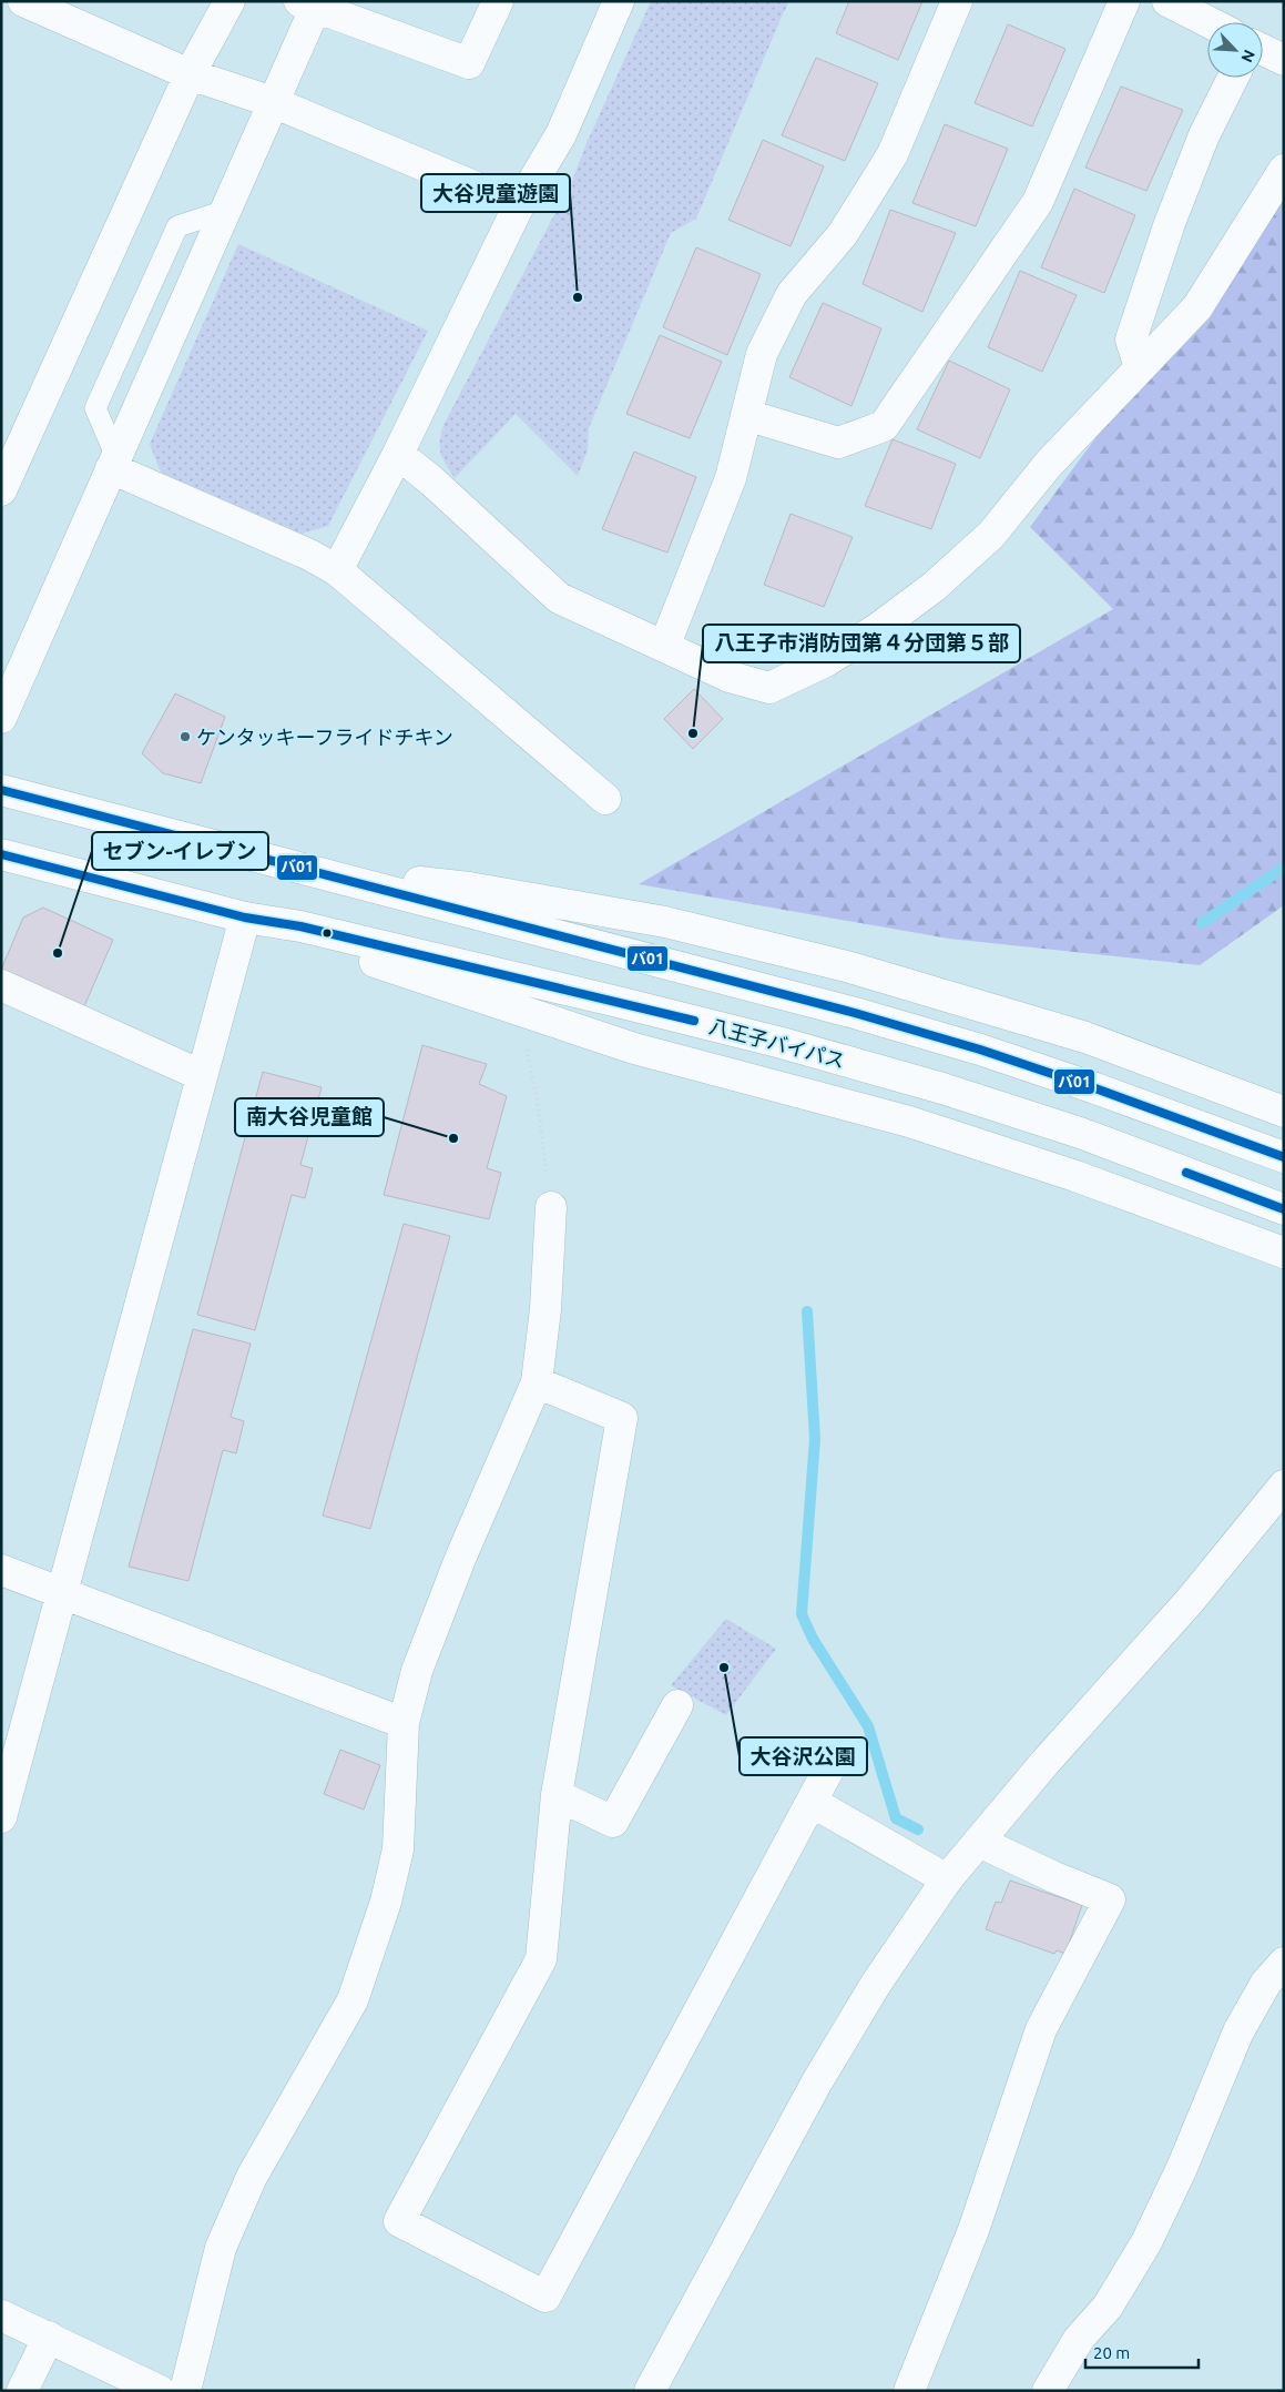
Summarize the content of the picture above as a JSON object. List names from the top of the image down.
{
  "streets": {
    "main road": ["八王子バイパス"]
  },
  "places": [
    "大谷児童遊園",
    "八王子市消防団第４分団第５部",
    "ケンタッキーフライドチキン",
    "セブン-イレブン",
    "南大谷児童館",
    "大谷沢公園"
  ],
  "lines": ["transit line バ01"],
  "scale_bar": "20 m",
  "north": "bottom right"
}
